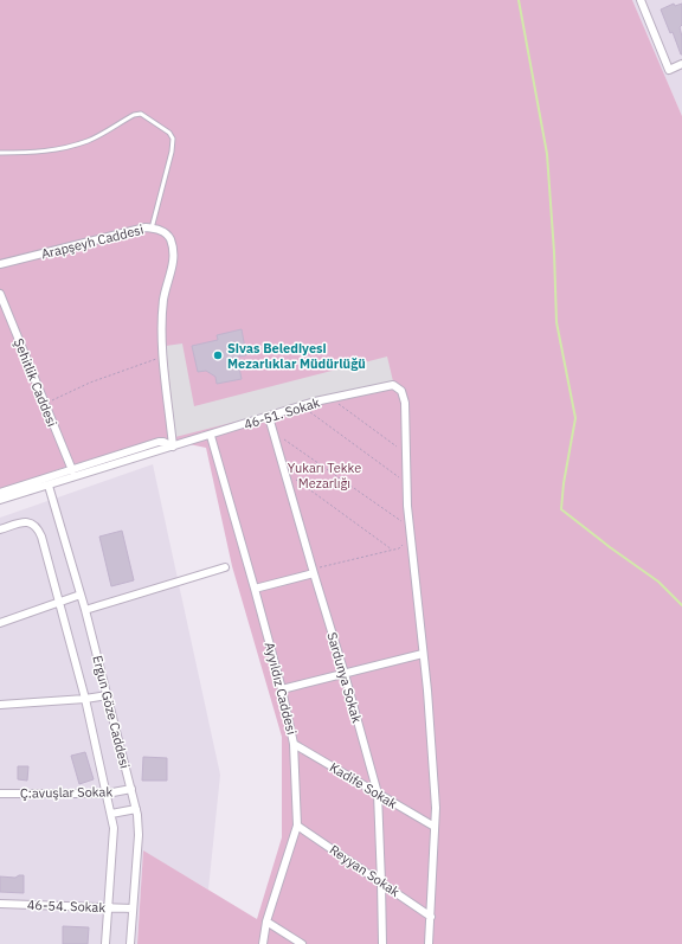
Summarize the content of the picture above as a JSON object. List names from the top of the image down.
{
  "streets": {
    "street": [
      "Arapşeyh Caddesi",
      "Şehitlik Caddesi",
      "46-51. Sokak",
      "Sardunya Sokak",
      "Ayyıldız Caddesi",
      "Ergun Göze Caddesi",
      "Kadife Sokak",
      "Ç:avuşlar Sokak",
      "Reyyan Sokak",
      "46-54. Sokak"
    ]
  },
  "crossings": [
    ["Arapşeyh Caddesi", "46-51. Sokak"],
    ["Şehitlik Caddesi", "46-51. Sokak"],
    ["46-51. Sokak", "Sardunya Sokak"],
    ["46-51. Sokak", "Ayyıldız Caddesi"],
    ["46-51. Sokak", "Ergun Göze Caddesi"],
    ["Sardunya Sokak", "Kadife Sokak"],
    ["Sardunya Sokak", "Reyyan Sokak"],
    ["Ayyıldız Caddesi", "Kadife Sokak"],
    ["Ayyıldız Caddesi", "Reyyan Sokak"],
    ["Ergun Göze Caddesi", "Ç:avuşlar Sokak"],
    ["Ergun Göze Caddesi", "46-54. Sokak"]
  ],
  "parks": ["Yukarı Tekke Mezarlığı"],
  "places": ["Sivas Belediyesi Mezarlıklar Müdürlüğü"]
}
